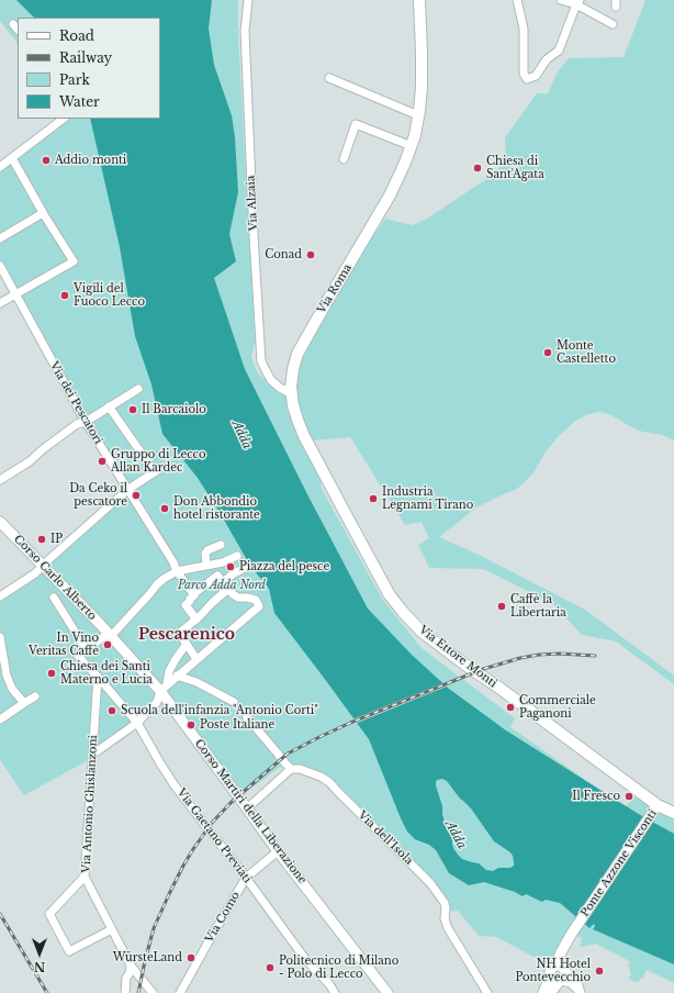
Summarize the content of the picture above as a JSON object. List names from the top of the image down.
{
  "streets": {
    "main road": [
      "Via Roma",
      "Corso Carlo Alberto",
      "Via Ettore Monti",
      "Corso Martiri della Liberazione",
      "Ponte Azzone Visconti"
    ],
    "street": [
      "Via Alzaia",
      "Via dei Pescatori",
      "Via Antonio Ghislanzoni",
      "Via Gaetano Previati",
      "Via dell'Isola",
      "Via Como"
    ]
  },
  "crossings": [
    ["Via Alzaia", "Via Roma"],
    ["Via Roma", "Via Ettore Monti"],
    ["Corso Carlo Alberto", "Corso Martiri della Liberazione"],
    ["Via Ettore Monti", "Ponte Azzone Visconti"],
    ["Via Antonio Ghislanzoni", "Via Gaetano Previati"],
    ["Corso Martiri della Liberazione", "Via Como"],
    ["Via Gaetano Previati", "Via Como"]
  ],
  "districts": ["Pescarenico"],
  "water": ["Adda"],
  "parks": ["Parco Adda Nord"],
  "places": [
    "Addio monti",
    "Chiesa di Sant'Agata",
    "Conad",
    "Vigili del Fuoco Lecco",
    "Monte Castelletto",
    "Il Barcaiolo",
    "Gruppo di Lecco Allan Kardec",
    "Da Ceko il pescatore",
    "Industria Legnami Tirano",
    "Don Abbondio hotel ristorante",
    "IP",
    "Piazza del pesce",
    "Caffè la Libertaria",
    "In Vino Veritas Caffè",
    "Chiesa dei Santi Materno e Lucia",
    "Commerciale Paganoni",
    "Scuola dell'infanzia \"Antonio Corti\"",
    "Poste Italiane",
    "Il Fresco",
    "WürsteLand",
    "Politecnico di Milano - Polo di Lecco",
    "NH Hotel Pontevecchio"
  ],
  "legend": [
    "Road",
    "Railway",
    "Park",
    "Water"
  ],
  "north": "bottom"
}
